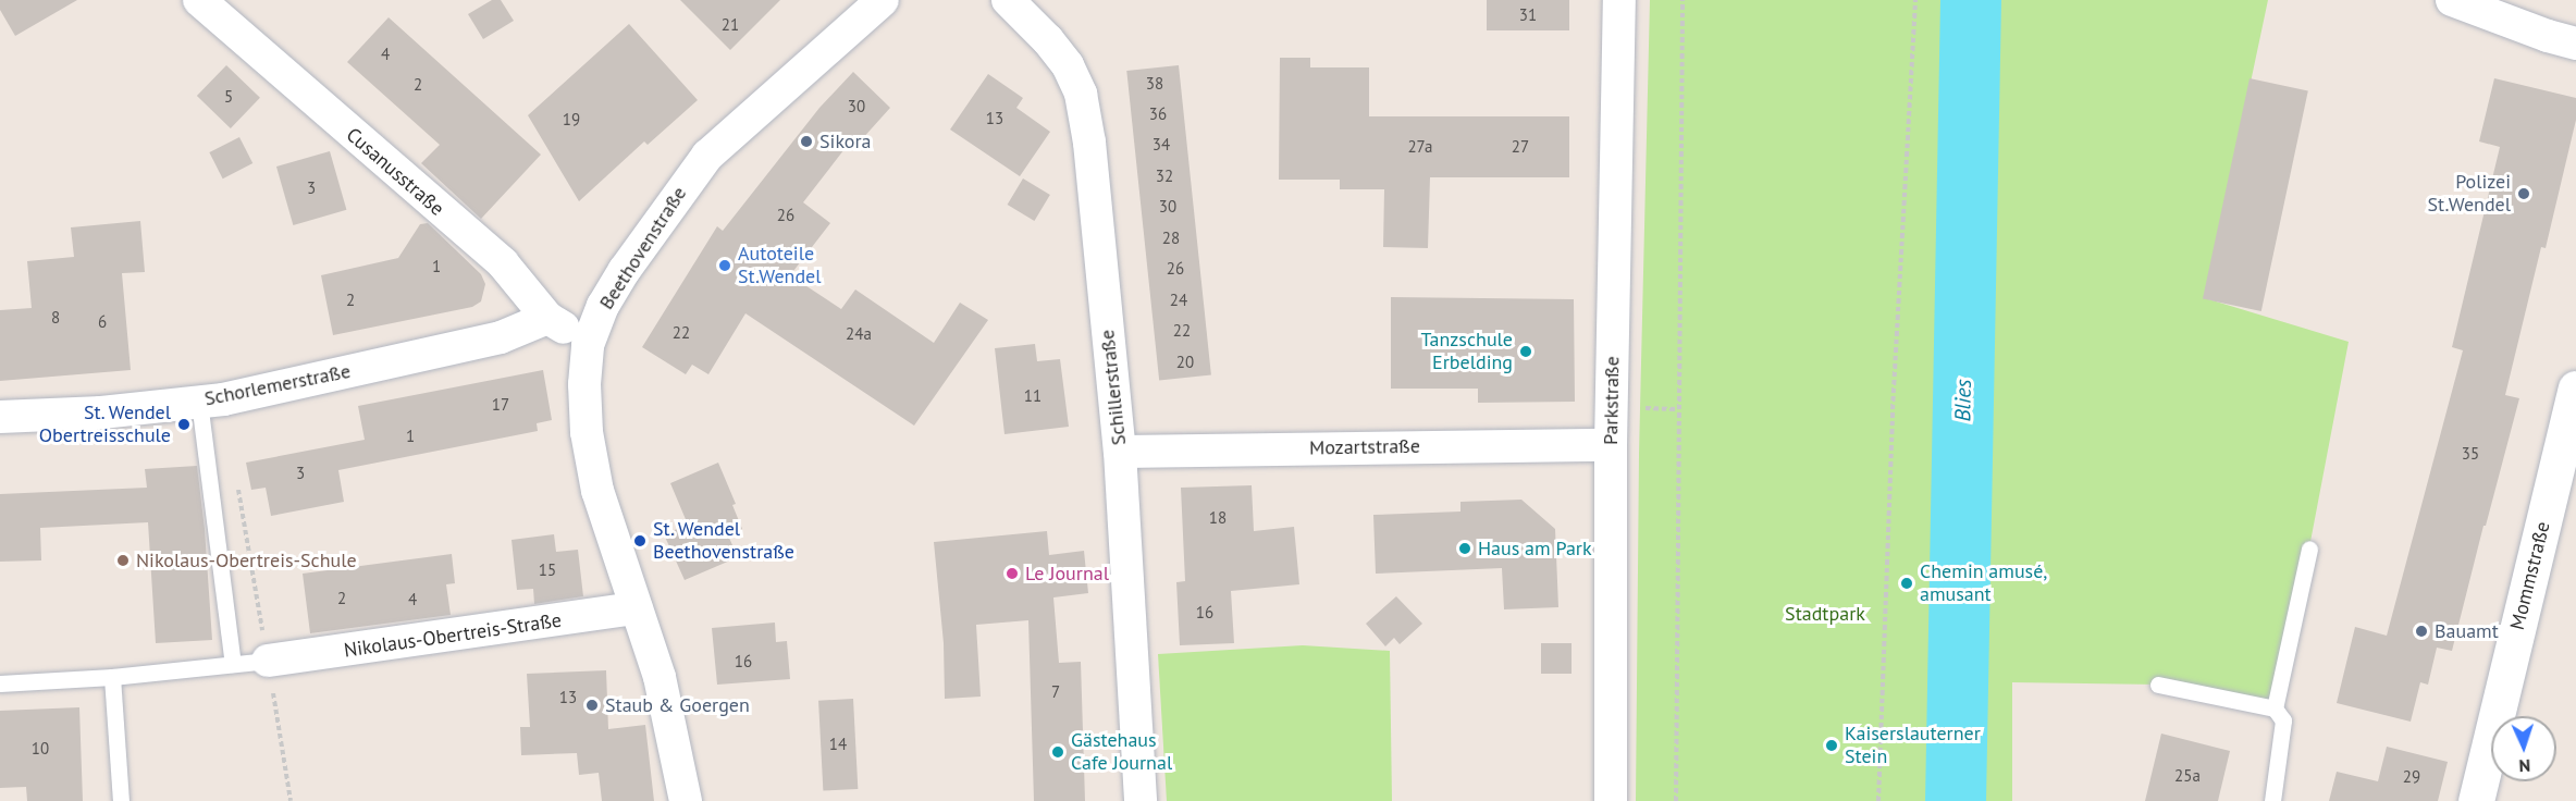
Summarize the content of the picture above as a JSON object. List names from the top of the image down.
{
  "streets": {
    "main road": ["Mommstraße"],
    "street": [
      "Cusanusstraße",
      "Beethovenstraße",
      "Schorlemerstraße",
      "Schillerstraße",
      "Parkstraße",
      "Mozartstraße",
      "Nikolaus-Obertreis-Straße"
    ]
  },
  "crossings": [
    ["Cusanusstraße", "Beethovenstraße"],
    ["Cusanusstraße", "Schorlemerstraße"],
    ["Beethovenstraße", "Nikolaus-Obertreis-Straße"],
    ["Schillerstraße", "Mozartstraße"],
    ["Parkstraße", "Mozartstraße"]
  ],
  "water": ["Blies"],
  "parks": ["Stadtpark"],
  "places": [
    "Sikora",
    "Polizei St.Wendel",
    "Autoteile St.Wendel",
    "Tanzschule Erbelding",
    "St. Wendel Obertreisschule",
    "St. Wendel Beethovenstraße",
    "Haus am Park",
    "Nikolaus-Obertreis-Schule",
    "Le Journal",
    "Chemin amusé, amusant",
    "Bauamt",
    "Staub & Goergen",
    "Kaiserslauterner Stein",
    "Gästehaus Cafe Journal"
  ],
  "house_numbers": [
    "31",
    "21",
    "4",
    "38",
    "2",
    "5",
    "30",
    "36",
    "13",
    "19",
    "34",
    "27a",
    "27",
    "32",
    "3",
    "30",
    "26",
    "28",
    "1",
    "26",
    "2",
    "24",
    "8",
    "6",
    "22",
    "22",
    "24a",
    "20",
    "11",
    "17",
    "1",
    "35",
    "3",
    "18",
    "15",
    "2",
    "4",
    "16",
    "16",
    "7",
    "13",
    "14",
    "10",
    "25a",
    "29"
  ],
  "north": "bottom"
}
